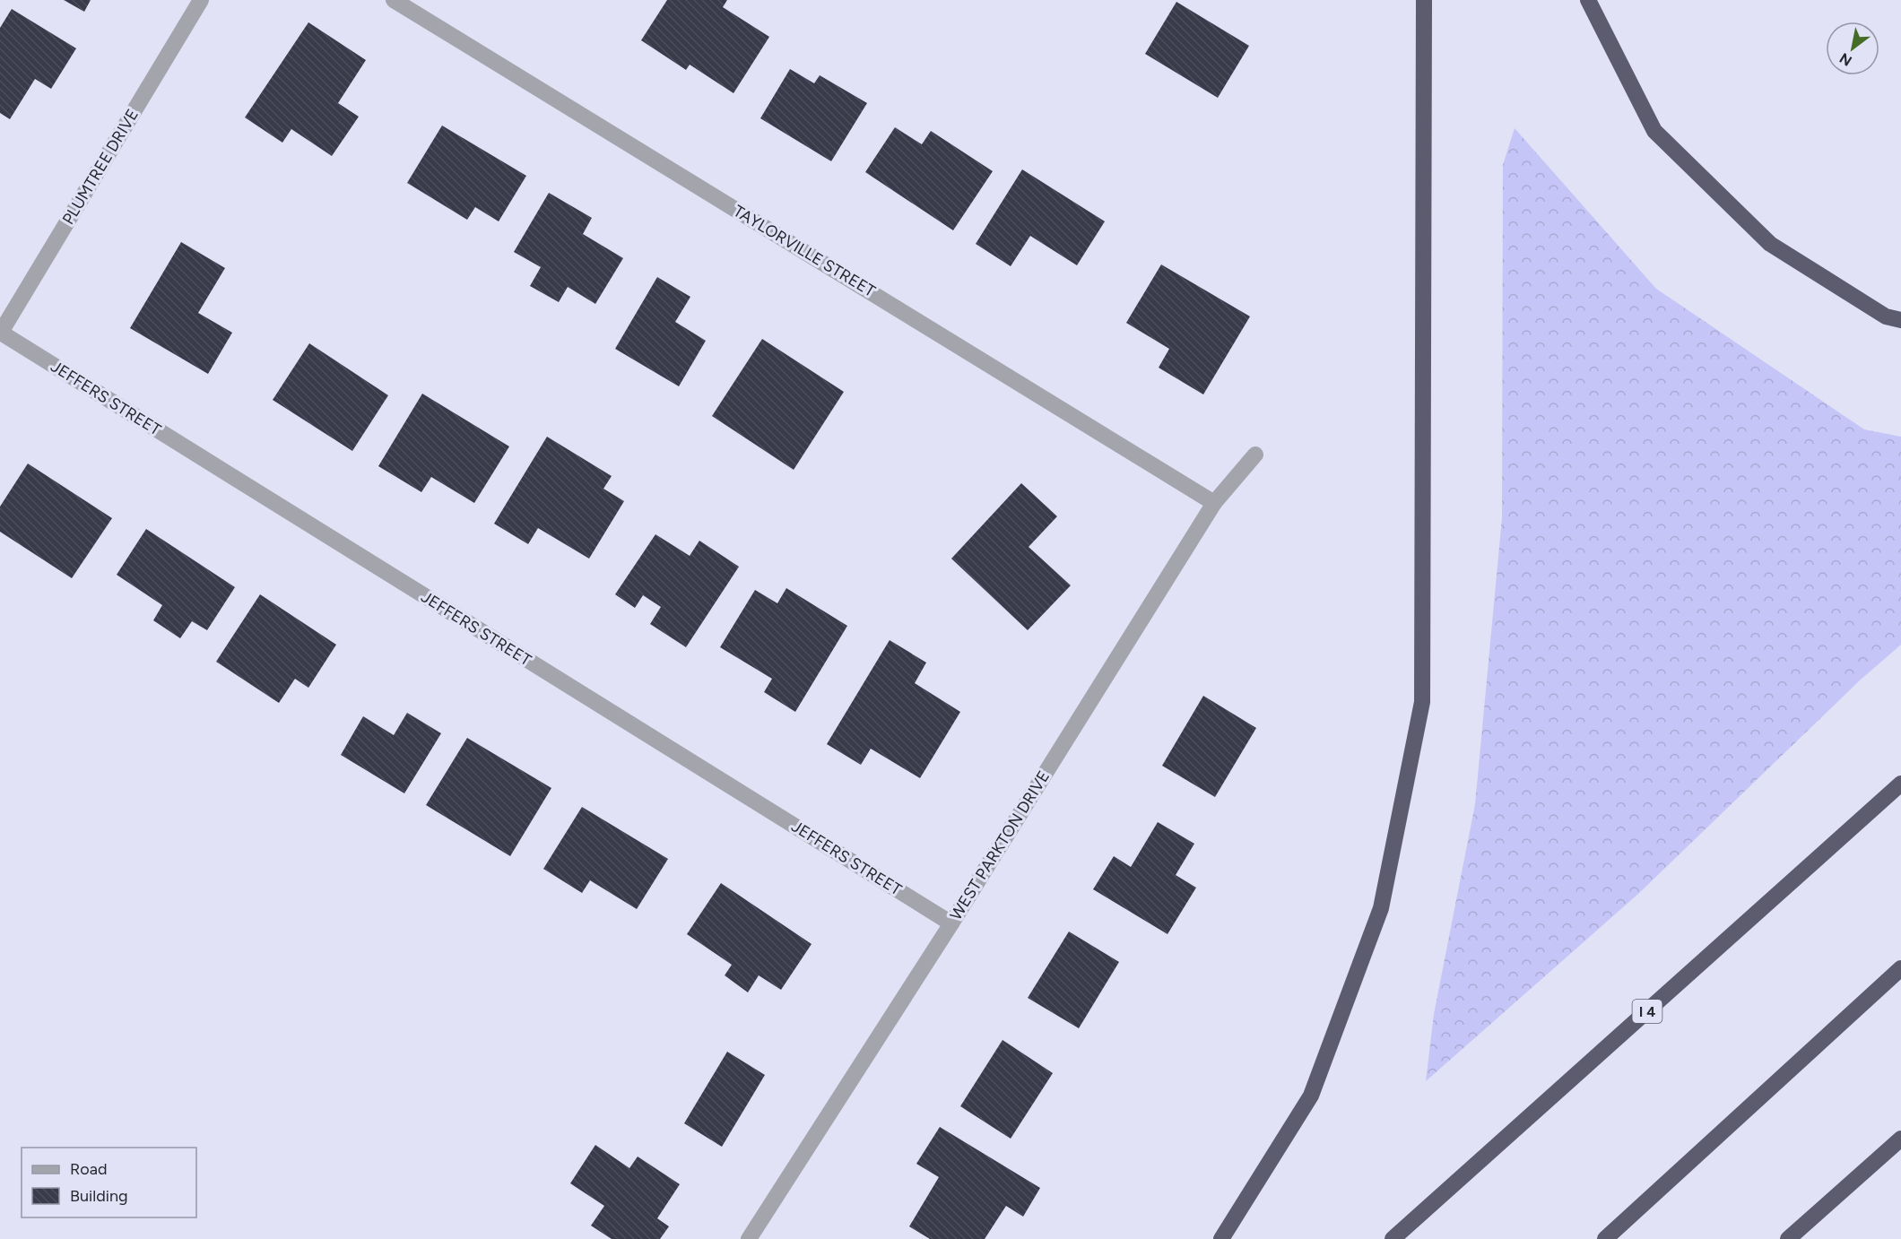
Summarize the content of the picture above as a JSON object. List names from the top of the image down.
{
  "streets": {
    "highway": ["I 4"],
    "street": [
      "PLUMTREE DRIVE",
      "TAYLORVILLE STREET",
      "JEFFERS STREET",
      "WEST PARKTON DRIVE"
    ]
  },
  "crossings": [
    ["PLUMTREE DRIVE", "JEFFERS STREET"],
    ["TAYLORVILLE STREET", "WEST PARKTON DRIVE"],
    ["JEFFERS STREET", "WEST PARKTON DRIVE"]
  ],
  "legend": ["Road", "Building"],
  "north": "bottom left"
}
